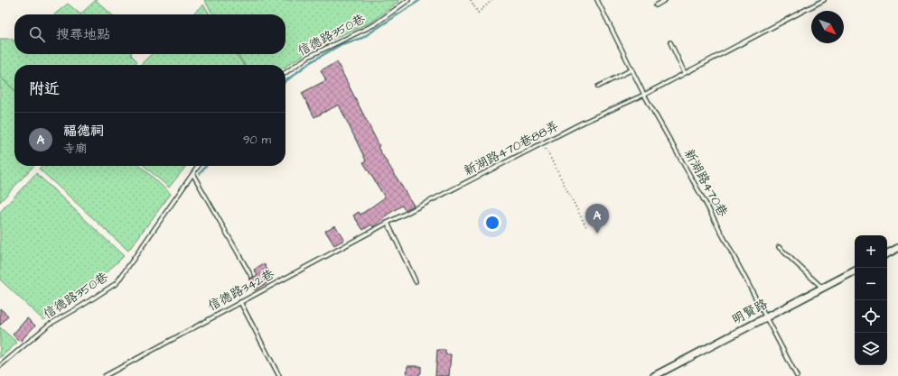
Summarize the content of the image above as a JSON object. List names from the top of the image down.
{
  "streets": {
    "street": ["明賢路"],
    "lane": [
      "信德路350巷",
      "新湖路470巷88弄",
      "新湖路470巷",
      "信德路342巷"
    ]
  },
  "crossings": [
    ["新湖路470巷88弄", "新湖路470巷"],
    ["新湖路470巷88弄", "信德路342巷"],
    ["新湖路470巷", "明賢路"]
  ],
  "north": "bottom right",
  "page": {
    "search": "搜尋地點",
    "heading": "附近",
    "list": [
      {
        "mark": "A",
        "name": "福德祠",
        "note": "寺廟",
        "value": "90 m"
      }
    ],
    "pins": "A",
    "map_buttons": ["+", "−"]
  }
}
